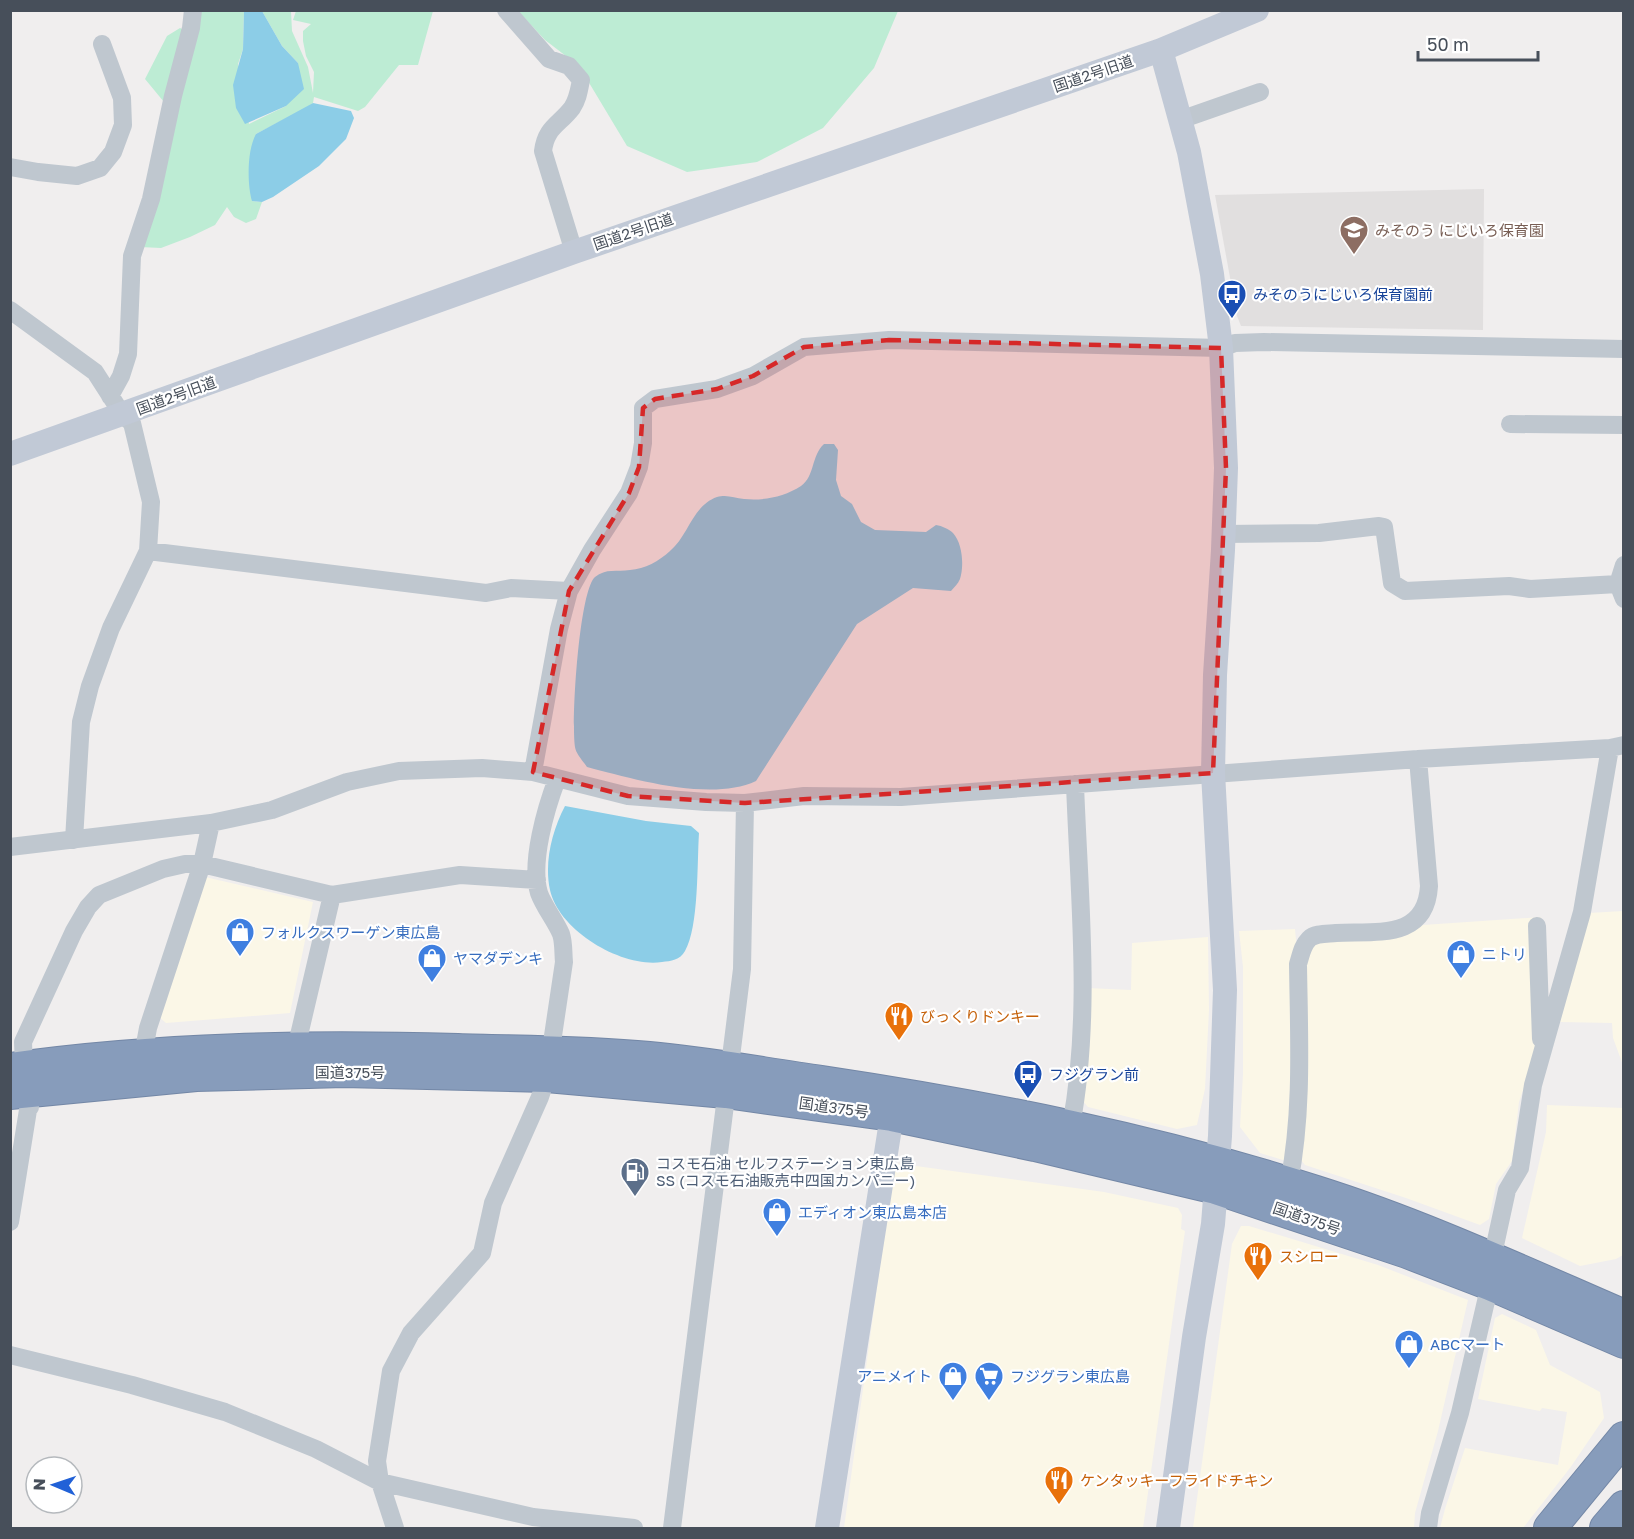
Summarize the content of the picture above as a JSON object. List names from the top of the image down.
{
  "streets": {
    "highway": ["国道375号"],
    "street": ["国道2号旧道"]
  },
  "places": {
    "school or university": ["みそのう にじいろ保育園"],
    "bus stop": ["みそのうにじいろ保育園前", "フジグラン前"],
    "shop": [
      "フォルクスワーゲン東広島",
      "ニトリ",
      "ヤマダデンキ",
      "エディオン東広島本店",
      "ABCマート",
      "アニメイト"
    ],
    "restaurant": ["びっくりドンキー", "スシロー", "ケンタッキーフライドチキン"],
    "fuel station": ["コスモ石油 セルフステーション東広島 SS (コスモ石油販売中四国カンパニー)"],
    "supermarket": ["フジグラン東広島"]
  },
  "scale_bar": "50 m",
  "north": "left"
}
